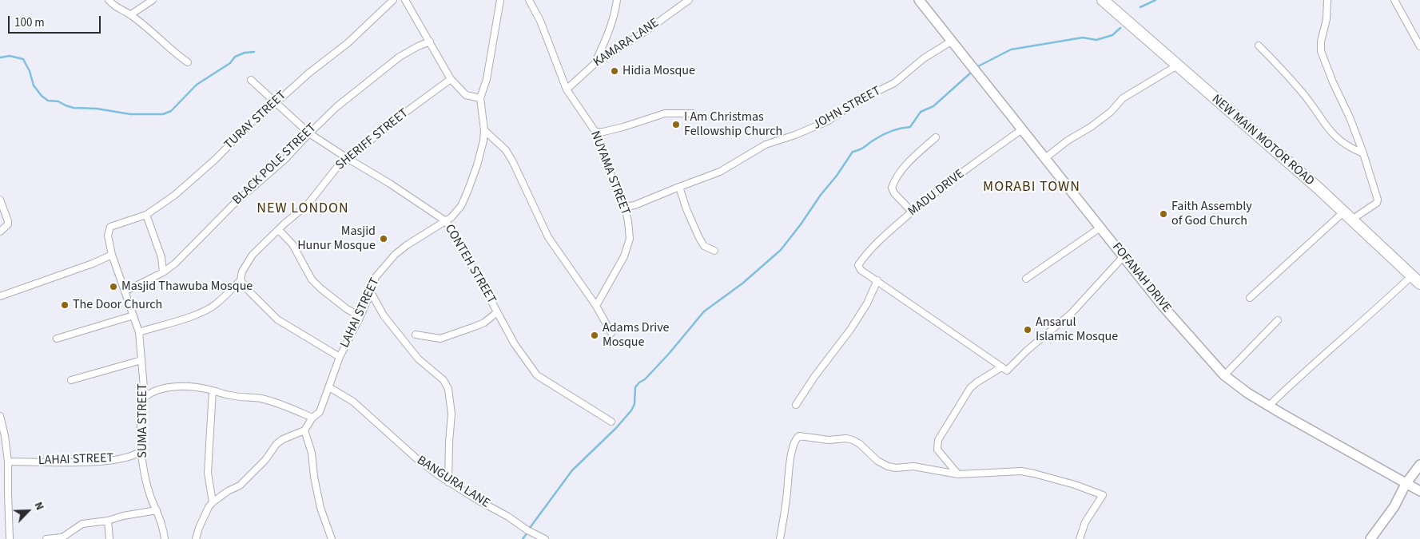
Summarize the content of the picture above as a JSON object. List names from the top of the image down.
{
  "streets": {
    "highway": ["NEW MAIN MOTOR ROAD"],
    "street": [
      "KAMARA LANE",
      "JOHN STREET",
      "TURAY STREET",
      "SHERIFF STREET",
      "BLACK POLE STREET",
      "NUYAMA STREET",
      "MADU DRIVE",
      "CONTEH STREET",
      "FOFANAH DRIVE",
      "LAHAI STREET",
      "SUMA STREET",
      "BANGURA LANE"
    ]
  },
  "crossings": [
    ["KAMARA LANE", "NUYAMA STREET"],
    ["JOHN STREET", "NUYAMA STREET"],
    ["JOHN STREET", "FOFANAH DRIVE"],
    ["TURAY STREET", "CONTEH STREET"],
    ["TURAY STREET", "SUMA STREET"],
    ["SHERIFF STREET", "CONTEH STREET"],
    ["BLACK POLE STREET", "CONTEH STREET"],
    ["BLACK POLE STREET", "SUMA STREET"],
    ["MADU DRIVE", "FOFANAH DRIVE"],
    ["CONTEH STREET", "LAHAI STREET"],
    ["LAHAI STREET", "SUMA STREET"],
    ["LAHAI STREET", "BANGURA LANE"]
  ],
  "districts": ["MORABI TOWN", "NEW LONDON"],
  "places": [
    "Hidia Mosque",
    "I Am Christmas Fellowship Church",
    "Faith Assembly of God Church",
    "Masjid Hunur Mosque",
    "Masjid Thawuba Mosque",
    "The Door Church",
    "Ansarul Islamic Mosque",
    "Adams Drive Mosque"
  ],
  "scale_bar": "100 m",
  "north": "top right"
}
